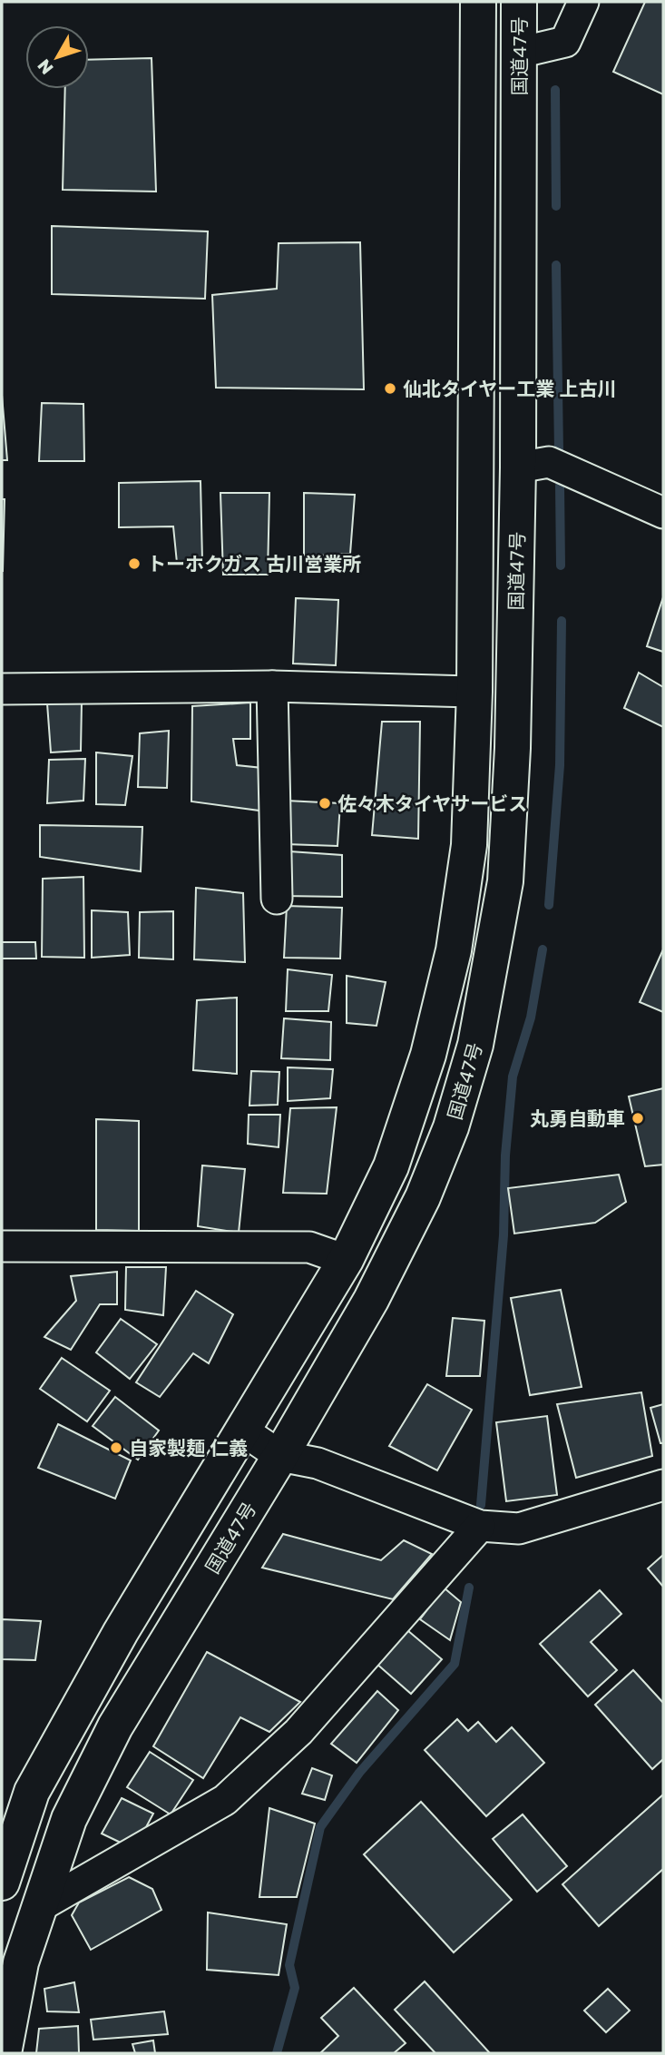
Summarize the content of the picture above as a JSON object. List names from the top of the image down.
{
  "streets": {
    "highway": ["国道47号"]
  },
  "places": [
    "仙北タイヤー工業 上古川",
    "トーホクガス 古川営業所",
    "佐々木タイヤサービス",
    "丸勇自動車",
    "自家製麺 仁義"
  ],
  "north": "bottom left"
}
